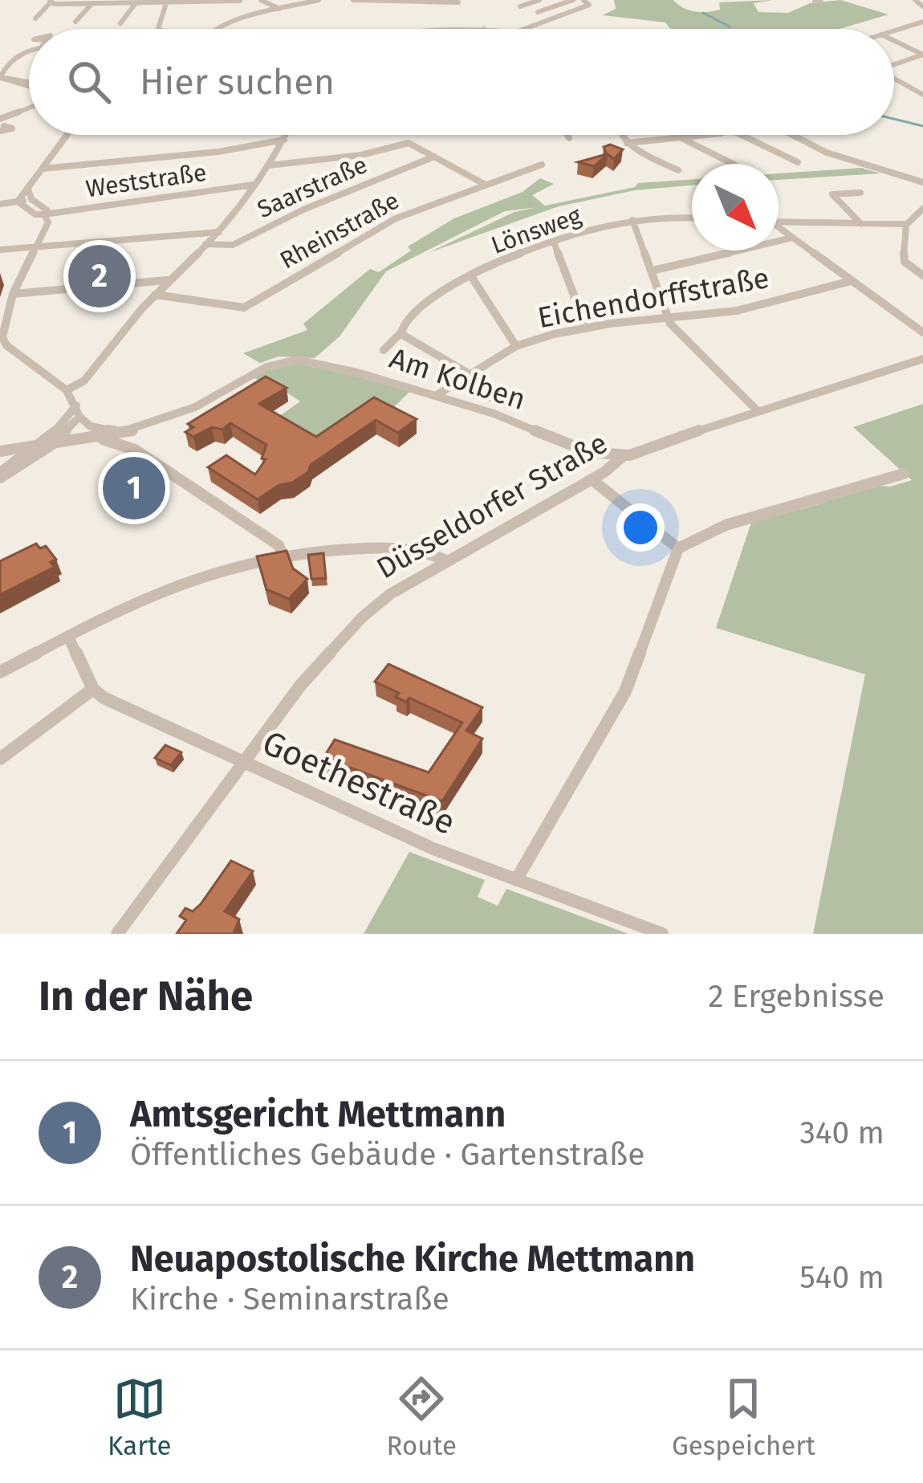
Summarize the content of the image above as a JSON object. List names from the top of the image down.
{
  "streets": {
    "street": [
      "Weststraße",
      "Saarstraße",
      "Rheinstraße",
      "Lönsweg",
      "Eichendorffstraße",
      "Am Kolben",
      "Düsseldorfer Straße",
      "Goethestraße"
    ]
  },
  "crossings": [
    ["Am Kolben", "Düsseldorfer Straße"],
    ["Düsseldorfer Straße", "Goethestraße"]
  ],
  "north": "bottom right",
  "page": {
    "search": "Hier suchen",
    "pins": ["2", "1"],
    "heading": ["In der Nähe", "2 Ergebnisse"],
    "list": [
      {
        "mark": "1",
        "name": "Amtsgericht Mettmann",
        "note": "Öffentliches Gebäude · Gartenstraße",
        "value": "340 m"
      },
      {
        "mark": "2",
        "name": "Neuapostolische Kirche Mettmann",
        "note": "Kirche · Seminarstraße",
        "value": "540 m"
      }
    ],
    "nav": ["Karte", "Route", "Gespeichert"]
  }
}
